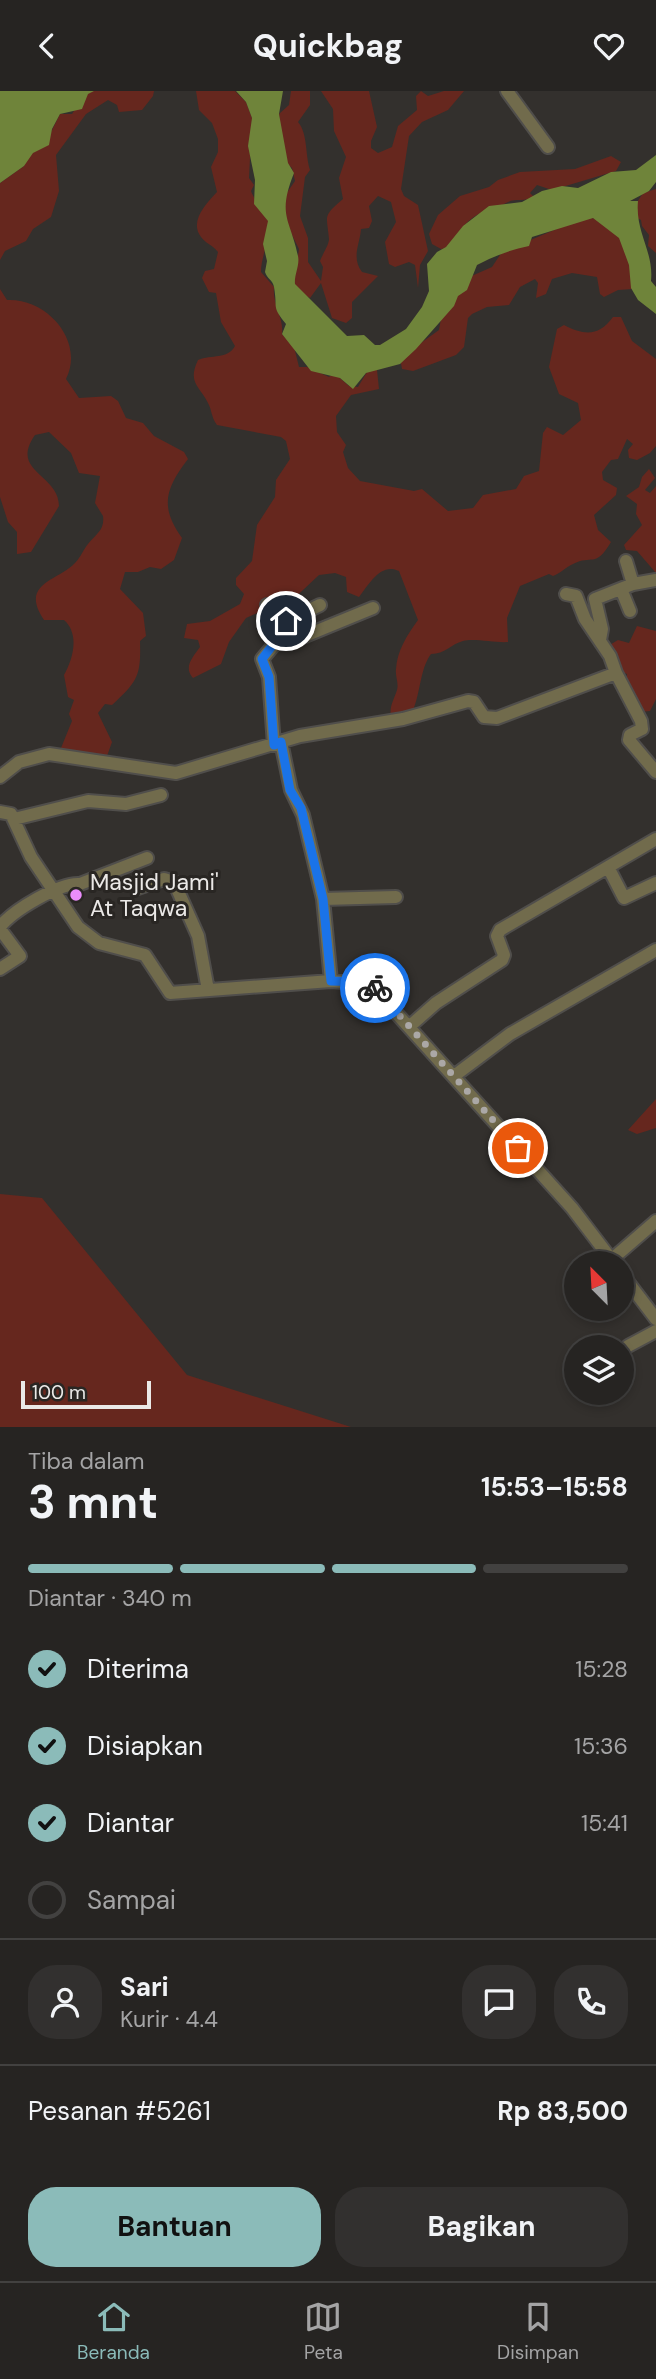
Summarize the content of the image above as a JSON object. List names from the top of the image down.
{
  "places": ["Masjid Jami' At Taqwa"],
  "scale_bar": "100 m",
  "north": "top left",
  "page": {
    "header": "Quickbag",
    "scale": "100 m",
    "heading": ["3 mnt", "Tiba dalam", "15:53–15:58"],
    "panel": [
      "Sari",
      "Kurir · 4.4",
      "Pesanan #5261",
      "Rp 83,500"
    ],
    "bar": "Diantar · 340 m",
    "list": [
      ["Diterima", "15:28"],
      ["Disiapkan", "15:36"],
      ["Diantar", "15:41"],
      "Sampai"
    ],
    "buttons": ["Bantuan", "Bagikan"],
    "tabs": ["Beranda", "Peta", "Disimpan"]
  }
}
